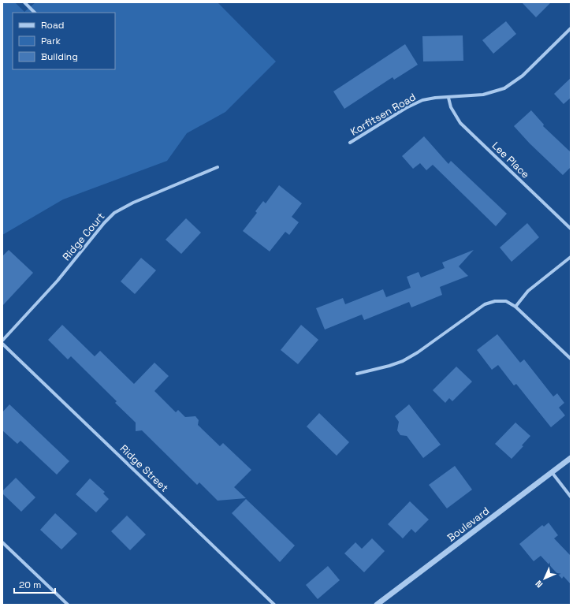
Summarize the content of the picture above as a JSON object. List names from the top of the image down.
{
  "streets": {
    "street": [
      "Korfitsen Road",
      "Lee Place",
      "Ridge Court",
      "Ridge Street",
      "Boulevard"
    ]
  },
  "crossings": [
    ["Korfitsen Road", "Lee Place"]
  ],
  "legend": ["Road", "Park", "Building"],
  "scale_bar": "20 m",
  "north": "bottom left"
}
